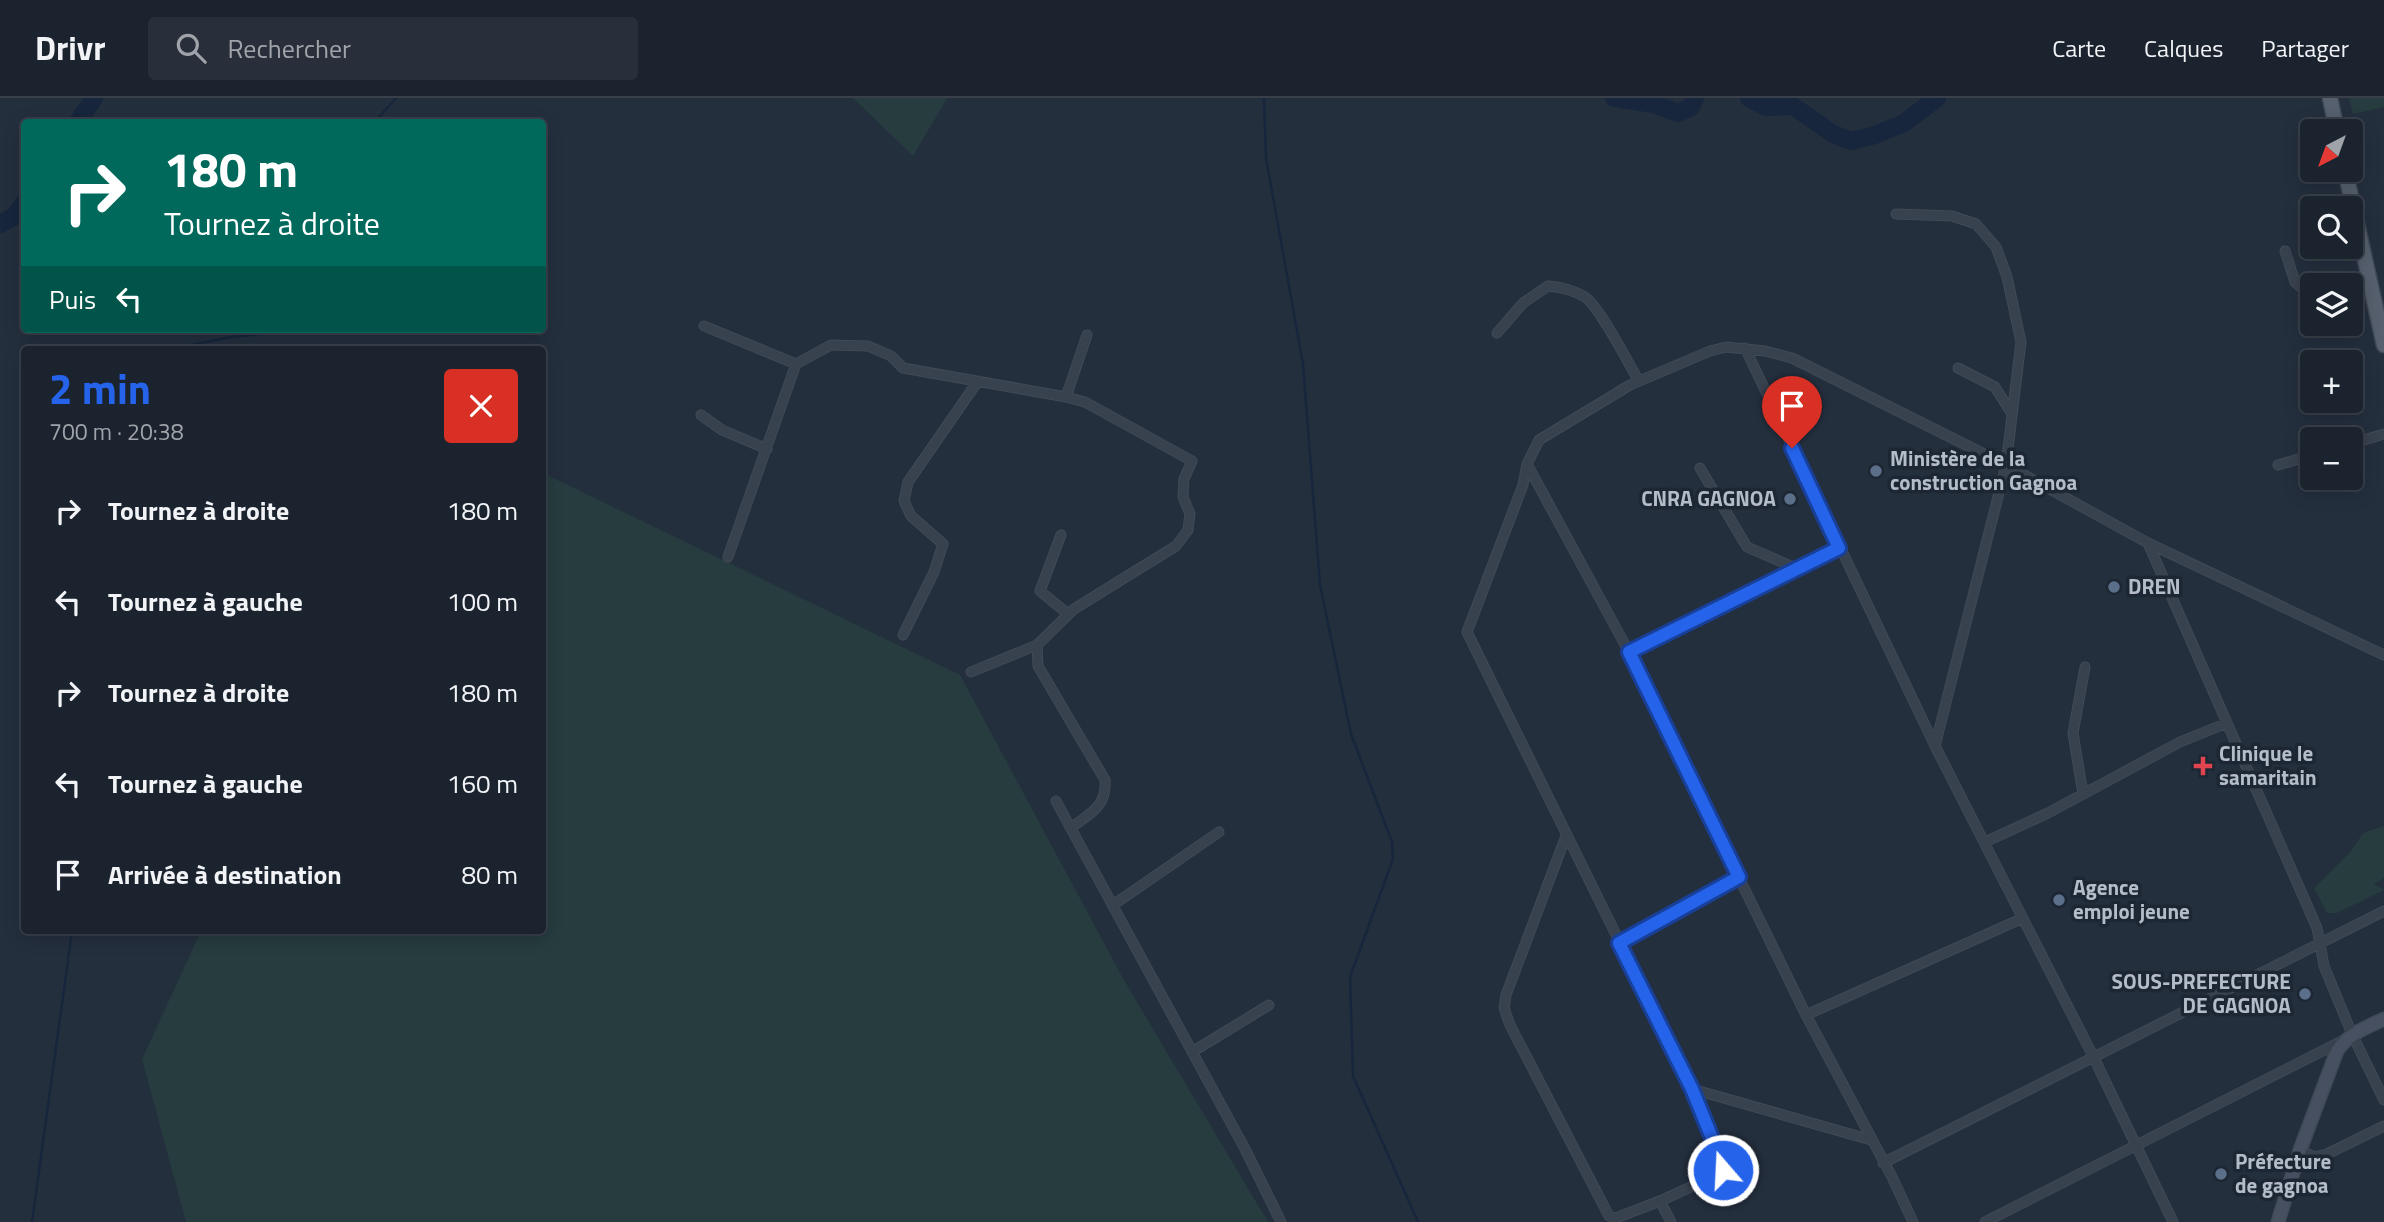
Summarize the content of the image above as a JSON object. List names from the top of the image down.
{
  "places": {
    "other": [
      "Ministère de la construction Gagnoa",
      "CNRA GAGNOA",
      "DREN",
      "Agence emploi jeune",
      "SOUS-PREFECTURE DE GAGNOA",
      "Préfecture de gagnoa"
    ],
    "health": ["Clinique le samaritain"]
  },
  "north": "bottom left",
  "page": {
    "header": "Drivr",
    "search": "Rechercher",
    "nav": ["Carte", "Calques", "Partager"],
    "map_buttons": ["+", "−"],
    "turn": ["180 m", "Tournez à droite"],
    "then": "Puis",
    "heading": ["2 min", "700 m · 20:38"],
    "list": [
      {
        "name": "Tournez à droite",
        "value": "180 m"
      },
      {
        "name": "Tournez à gauche",
        "value": "100 m"
      },
      {
        "name": "Tournez à droite",
        "value": "180 m"
      },
      {
        "name": "Tournez à gauche",
        "value": "160 m"
      },
      {
        "name": "Arrivée à destination",
        "value": "80 m"
      }
    ]
  }
}
